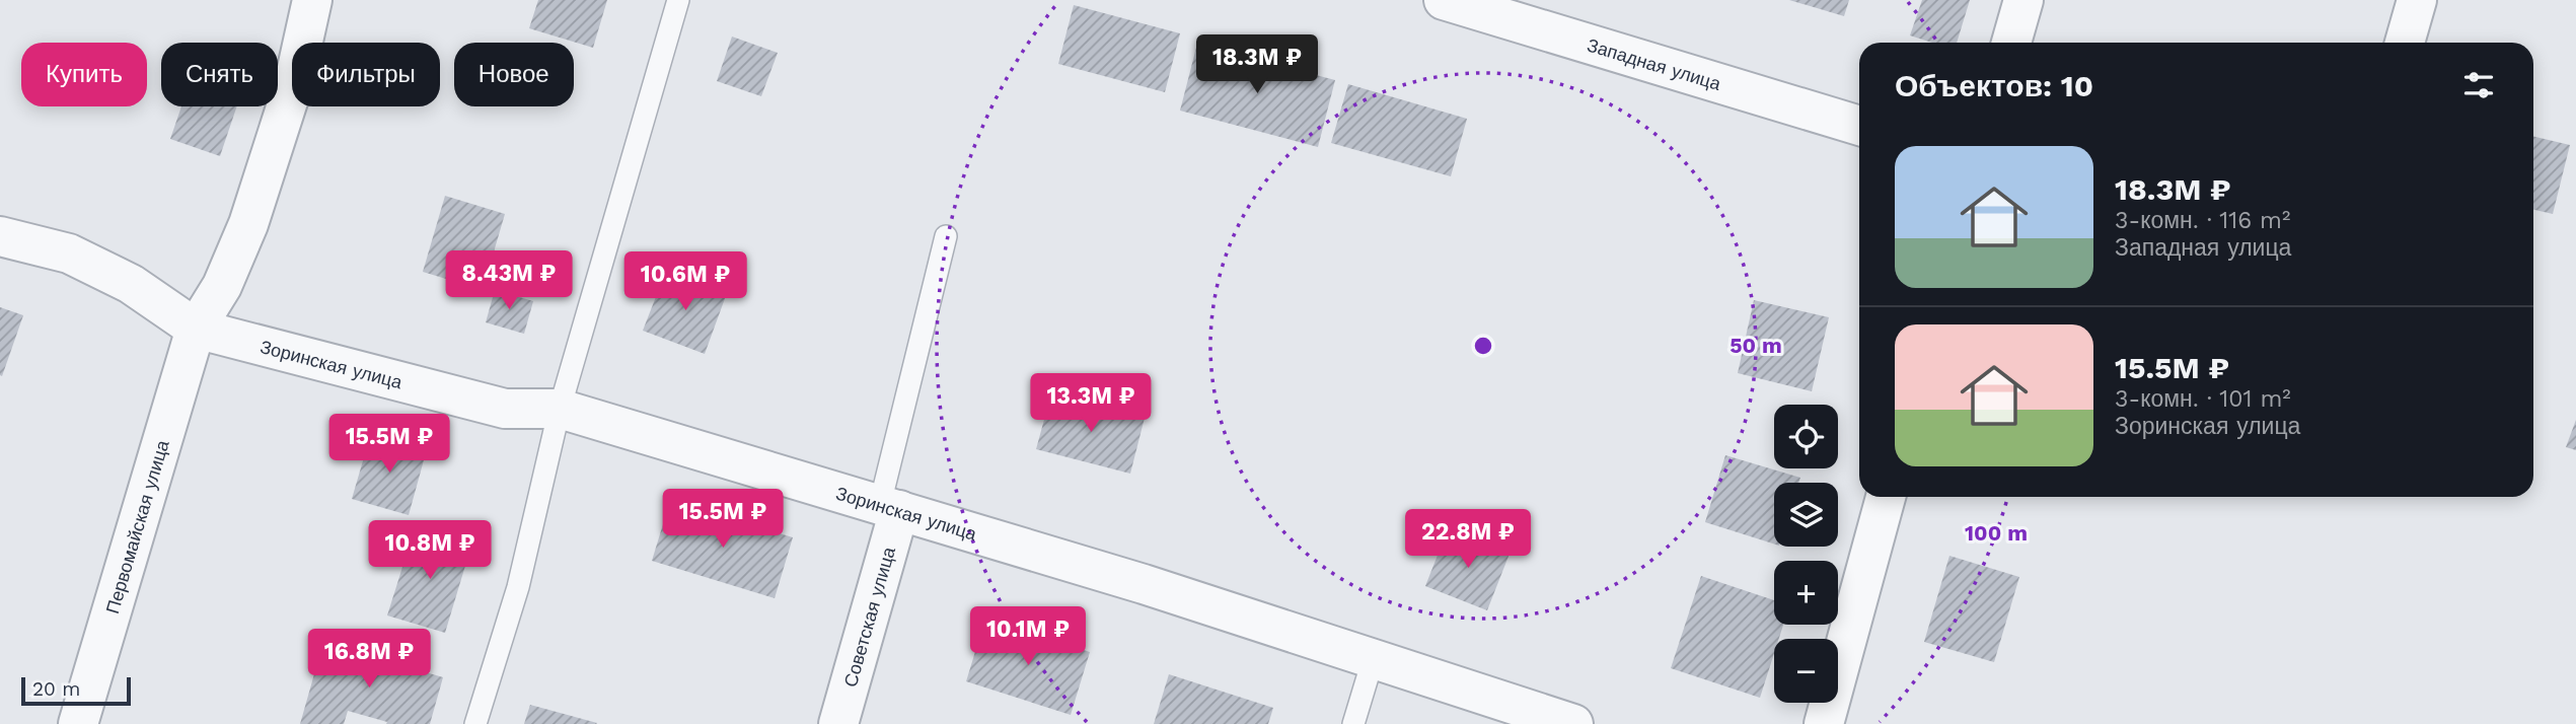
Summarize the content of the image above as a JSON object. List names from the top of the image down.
{
  "streets": {
    "street": [
      "Западная улица",
      "Зоринская улица",
      "Первомайская улица",
      "Советская улица"
    ]
  },
  "crossings": [
    ["Зоринская улица", "Первомайская улица"],
    ["Зоринская улица", "Советская улица"]
  ],
  "scale_bar": "20 m",
  "page": {
    "price": [
      "18.3M ₽",
      "8.43M ₽",
      "10.6M ₽",
      "13.3M ₽",
      "15.5M ₽",
      "15.5M ₽",
      "22.8M ₽",
      "10.8M ₽",
      "10.1M ₽",
      "16.8M ₽"
    ],
    "chip": [
      "Купить",
      "Снять",
      "Фильтры",
      "Новое"
    ],
    "heading": "Объектов: 10",
    "list": [
      {
        "name": "18.3M ₽",
        "note": "3-комн. · 116 m² · Западная улица"
      },
      {
        "name": "15.5M ₽",
        "note": "3-комн. · 101 m² · Зоринская улица"
      }
    ],
    "map_buttons": ["+", "−"],
    "scale": "20 m"
  },
  "rings": ["50 m", "100 m"]
}
